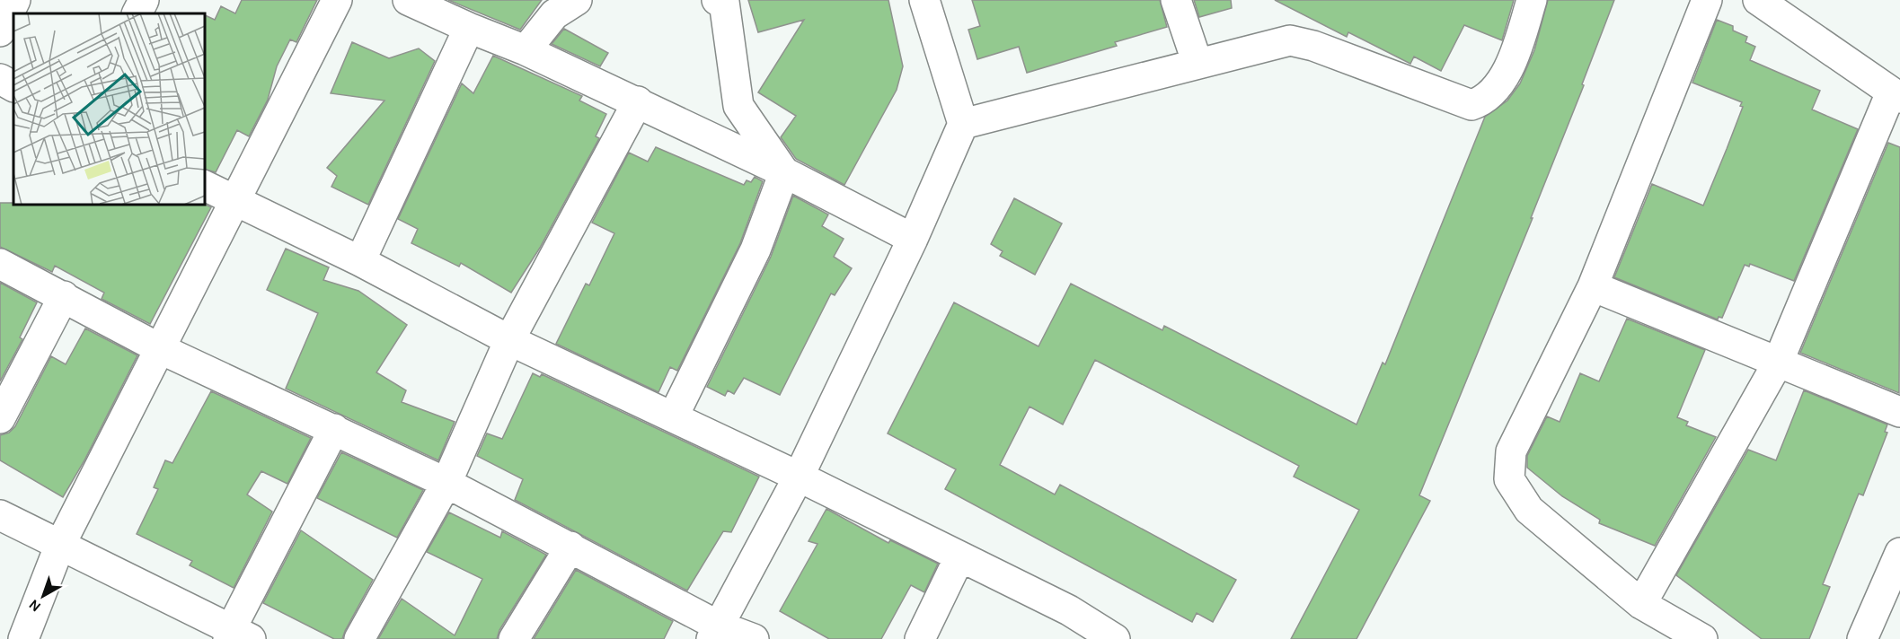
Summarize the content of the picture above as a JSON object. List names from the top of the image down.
{
  "north": "bottom left"
}
